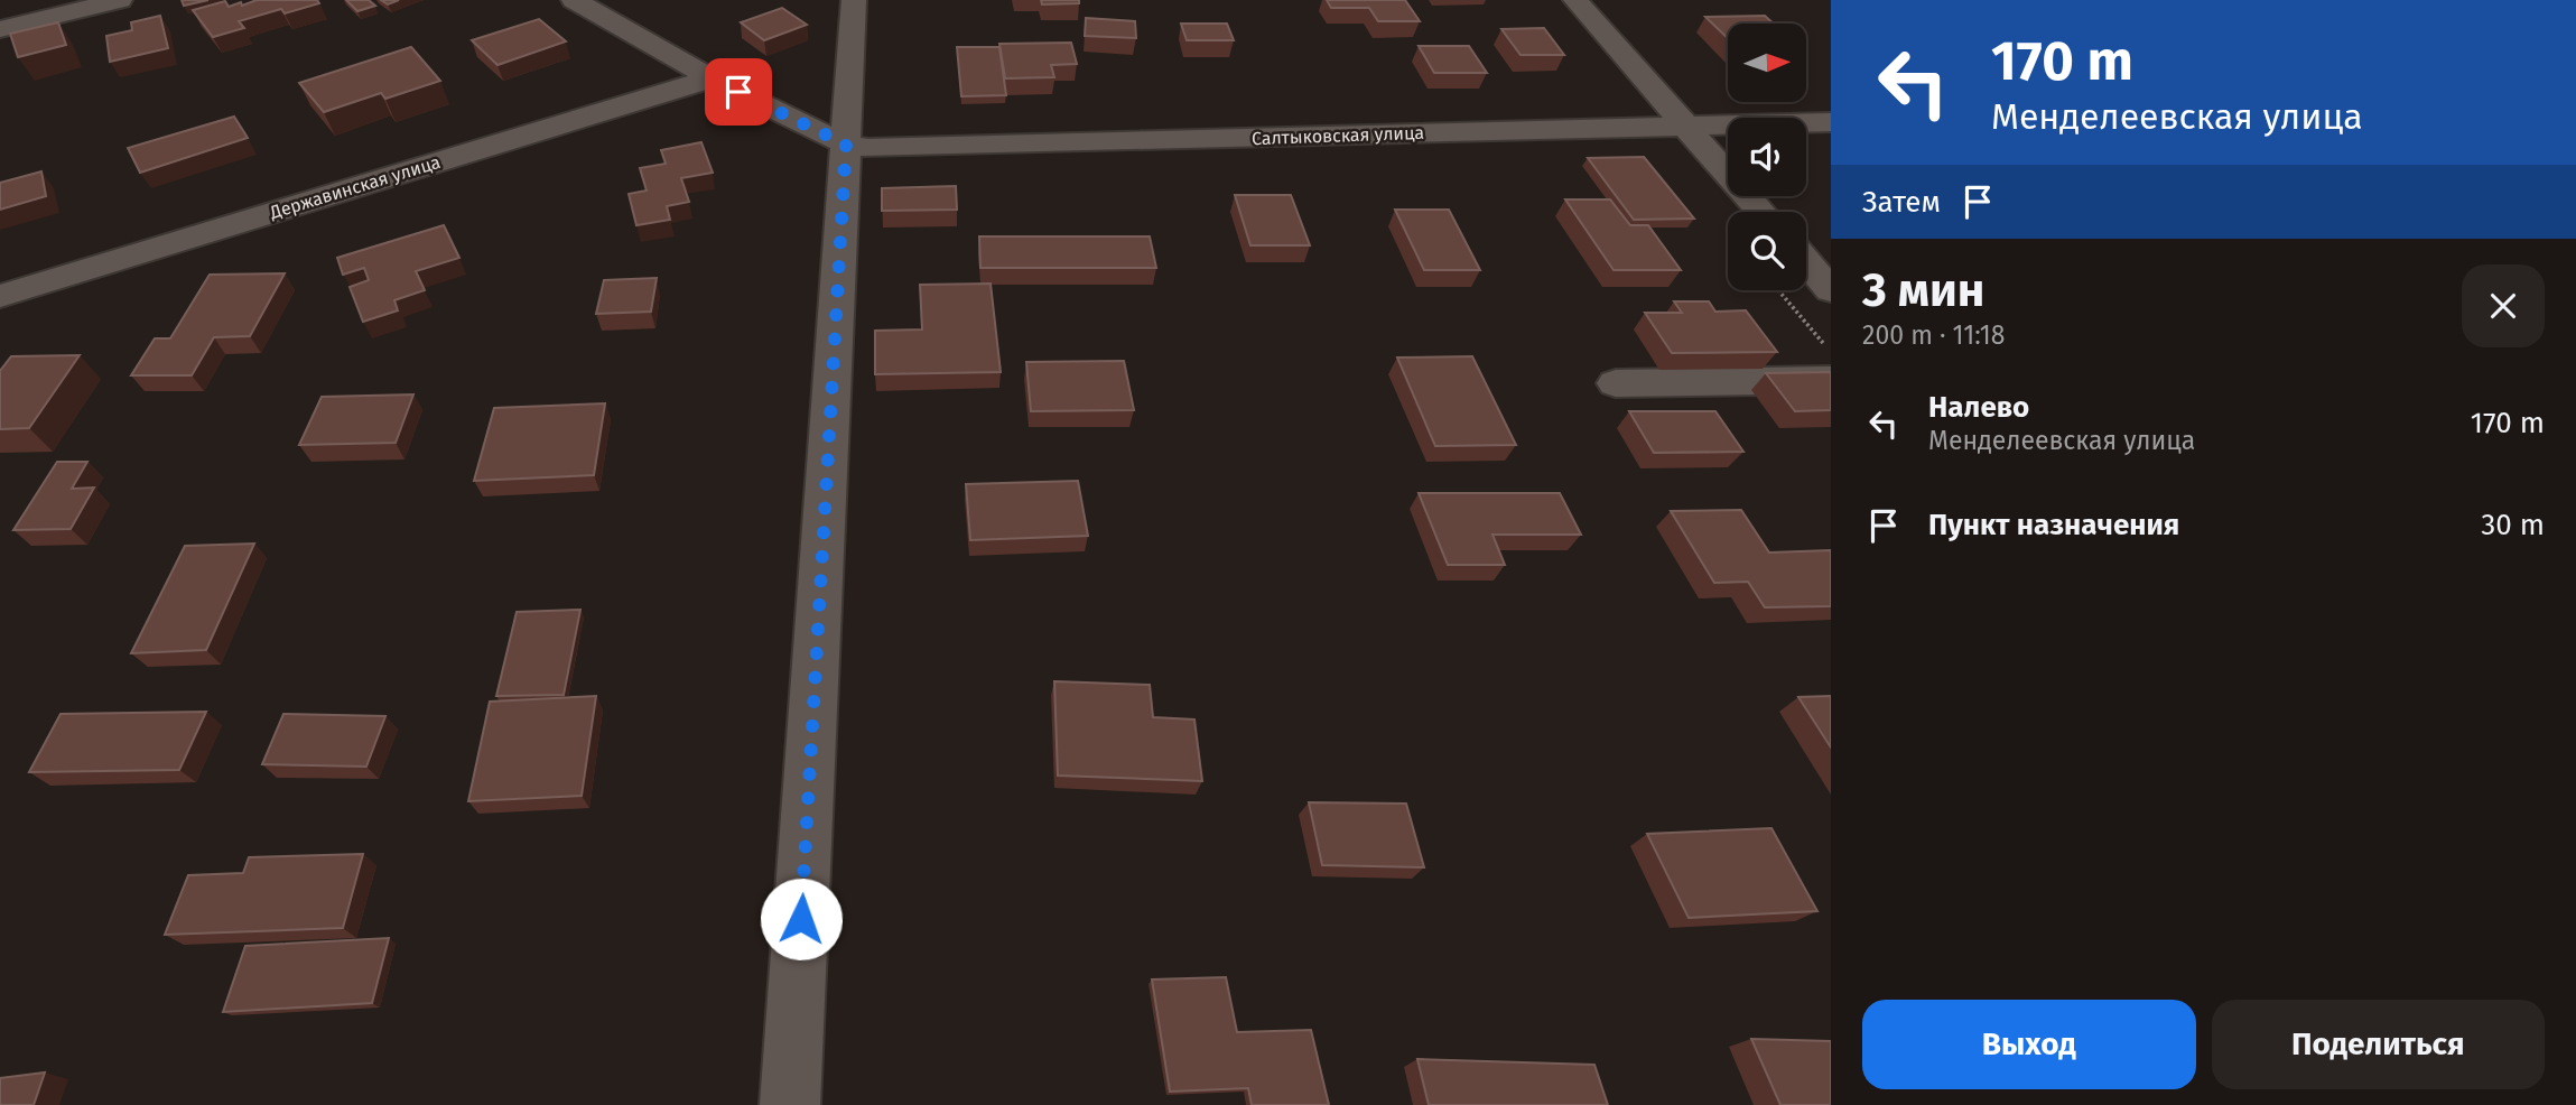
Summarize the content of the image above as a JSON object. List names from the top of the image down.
{
  "streets": {
    "street": ["Салтыковская улица", "Державинская улица"]
  },
  "north": "right",
  "page": {
    "turn": ["170 m", "Менделеевская улица"],
    "then": "Затем",
    "heading": ["3 мин", "200 m · 11:18"],
    "list": [
      {
        "name": "Налево",
        "note": "Менделеевская улица",
        "value": "170 m"
      },
      {
        "name": "Пункт назначения",
        "value": "30 m"
      }
    ],
    "buttons": ["Выход", "Поделиться"]
  }
}
